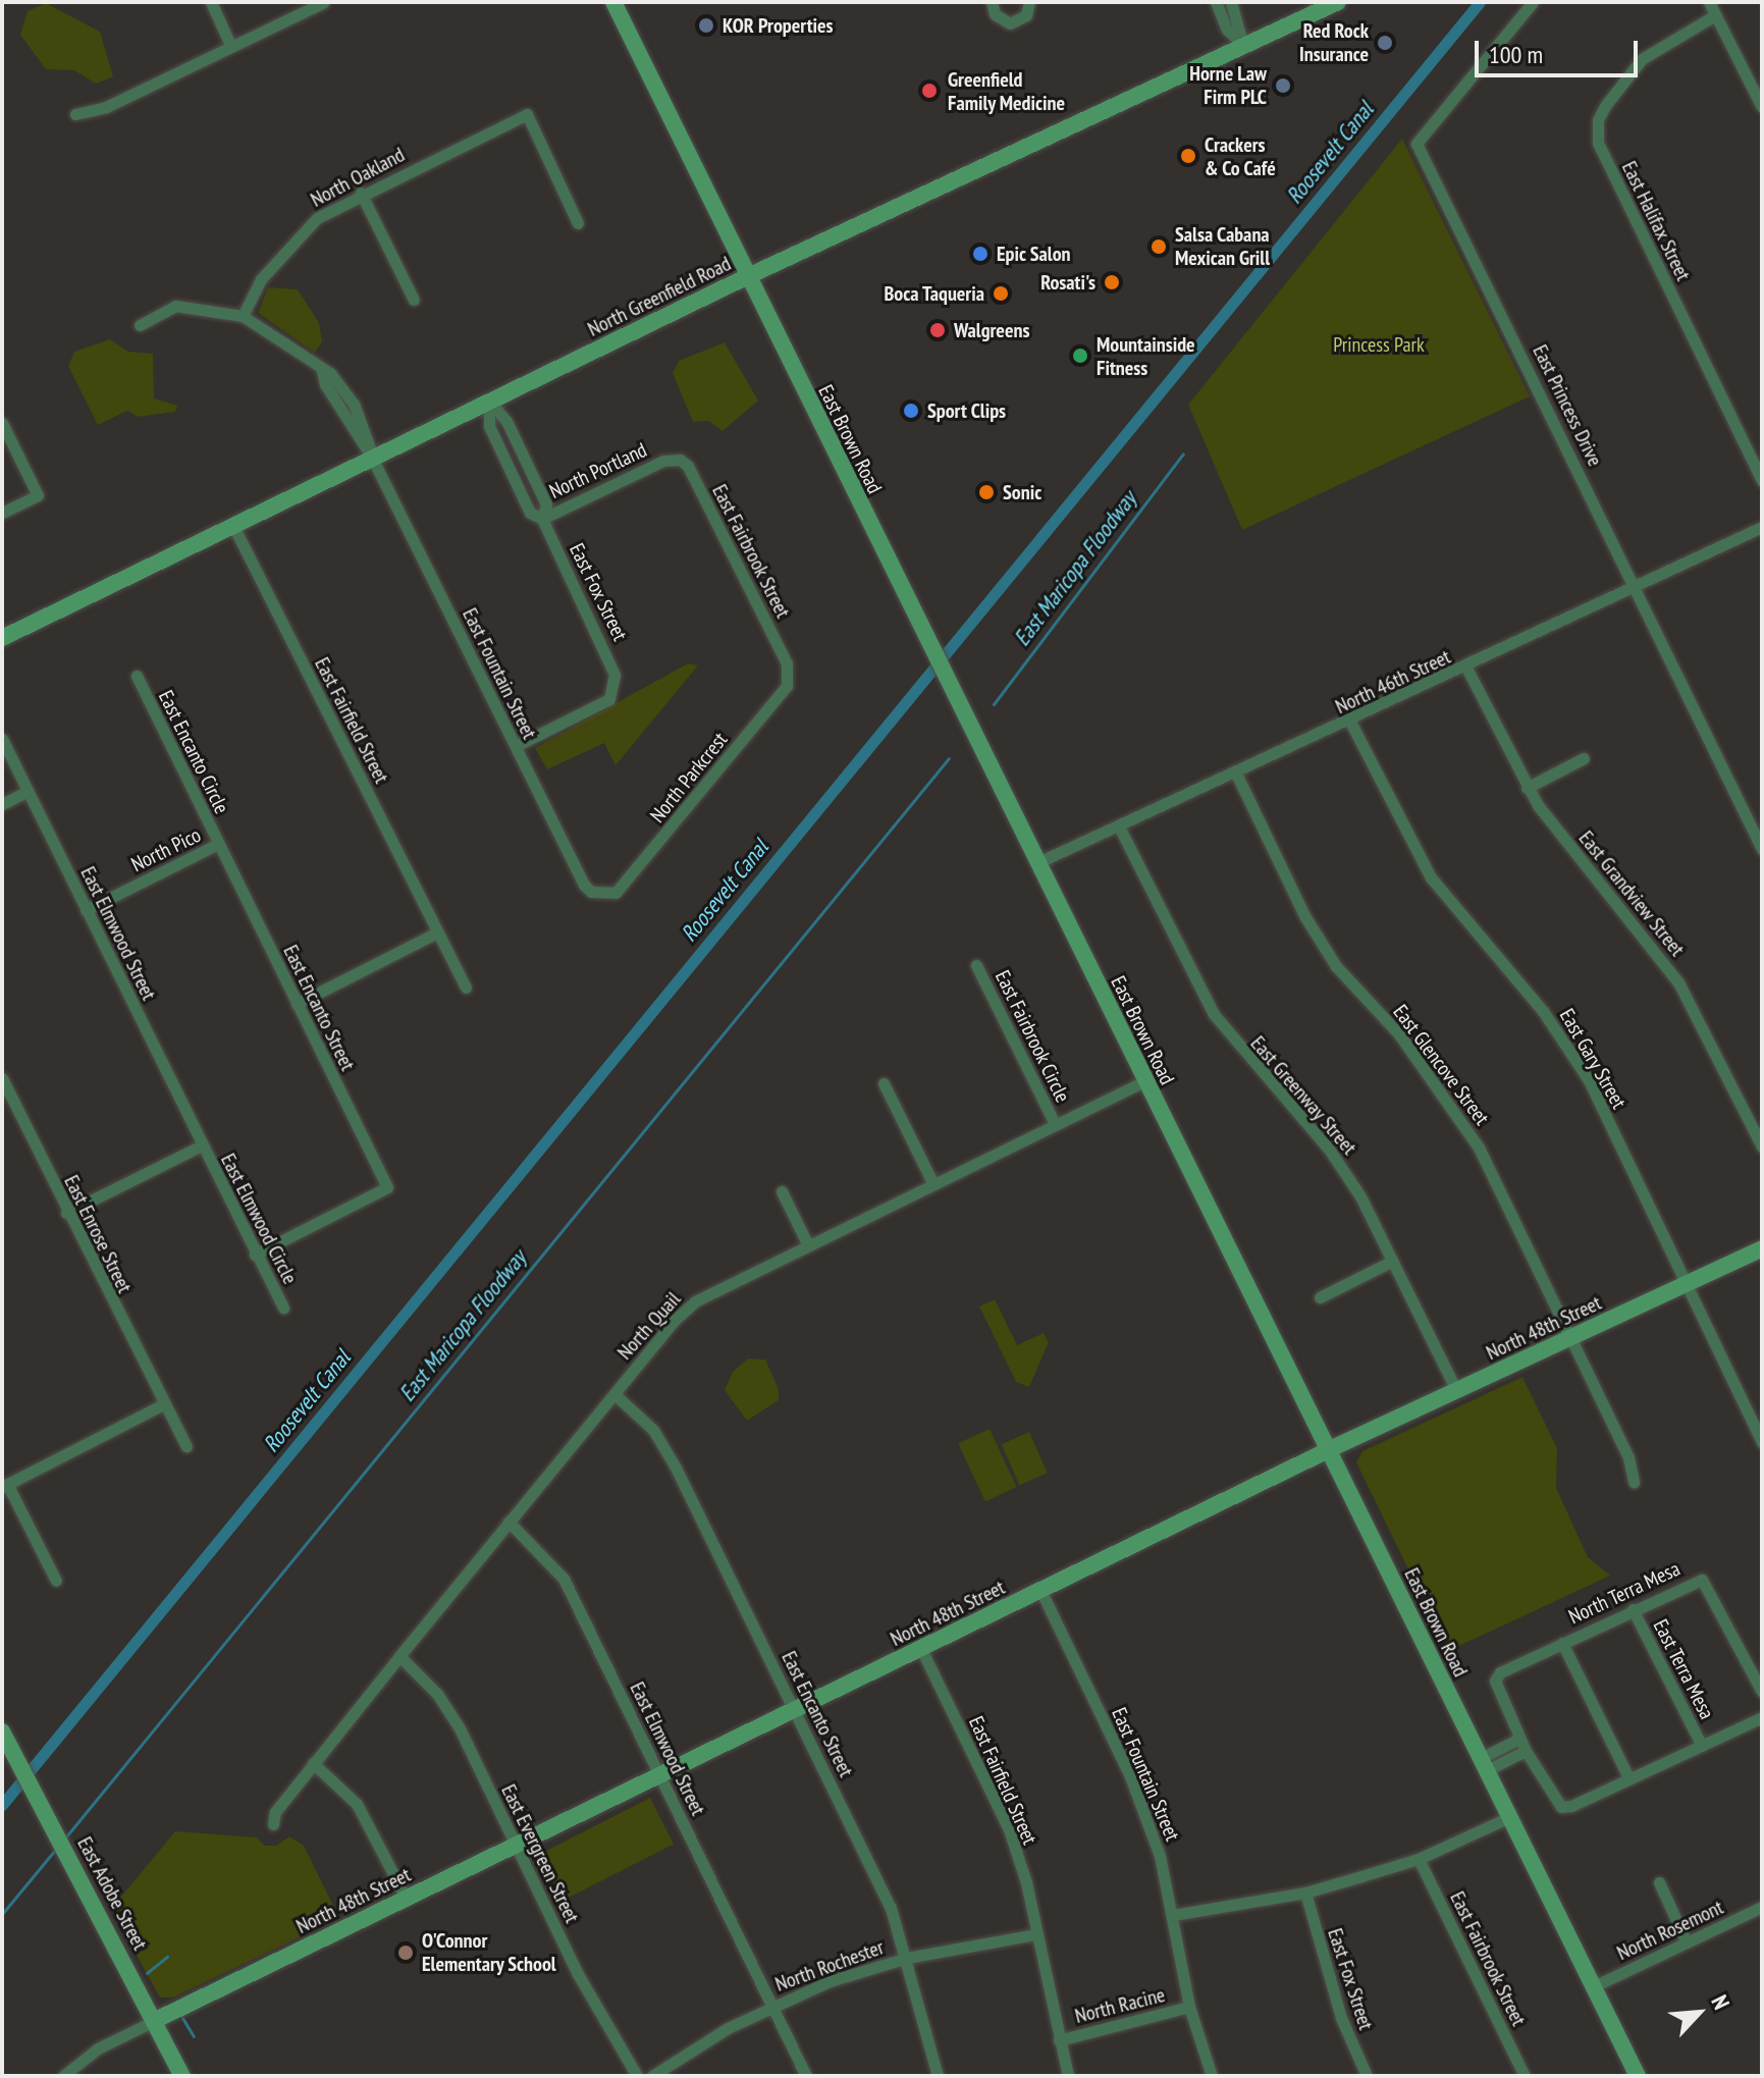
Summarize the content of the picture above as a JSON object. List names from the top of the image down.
{
  "streets": {
    "main road": [
      "North Greenfield Road",
      "East Brown Road",
      "North 48th Street",
      "East Adobe Street"
    ],
    "street": [
      "North Oakland",
      "East Halifax Street",
      "East Princess Drive",
      "North Portland",
      "East Fairbrook Street",
      "East Fox Street",
      "East Fountain Street",
      "North 46th Street",
      "East Fairfield Street",
      "East Encanto Circle",
      "North Parkcrest",
      "North Pico",
      "East Grandview Street",
      "East Elmwood Street",
      "East Encanto Street",
      "East Fairbrook Circle",
      "East Gary Street",
      "East Glencove Street",
      "East Greenway Street",
      "East Elmwood Circle",
      "East Enrose Street",
      "North Quail",
      "North Terra Mesa",
      "East Terra Mesa",
      "East Evergreen Street",
      "North Rosemont",
      "North Rochester",
      "North Racine"
    ]
  },
  "crossings": [
    ["North Oakland", "East Fountain Street"],
    ["North Greenfield Road", "East Brown Road"],
    ["North Greenfield Road", "East Fox Street"],
    ["North Greenfield Road", "East Fountain Street"],
    ["North Greenfield Road", "East Fairfield Street"],
    ["East Princess Drive", "North 46th Street"],
    ["East Brown Road", "North 46th Street"],
    ["East Brown Road", "North Quail"],
    ["East Brown Road", "North 48th Street"],
    ["East Brown Road", "North Rosemont"],
    ["North Portland", "East Fairbrook Street"],
    ["North Portland", "East Fox Street"],
    ["East Fairbrook Street", "North Parkcrest"],
    ["East Fox Street", "East Fountain Street"],
    ["East Fountain Street", "North Parkcrest"],
    ["East Fountain Street", "North 48th Street"],
    ["East Fountain Street", "North Racine"],
    ["North 46th Street", "East Grandview Street"],
    ["North 46th Street", "East Gary Street"],
    ["North 46th Street", "East Glencove Street"],
    ["North 46th Street", "East Greenway Street"],
    ["East Fairfield Street", "North 48th Street"],
    ["East Fairfield Street", "North Rochester"],
    ["East Fairfield Street", "North Racine"],
    ["East Encanto Circle", "North Pico"],
    ["East Encanto Circle", "East Encanto Street"],
    ["North Pico", "East Elmwood Street"],
    ["North Pico", "East Encanto Street"],
    ["East Elmwood Street", "East Elmwood Circle"],
    ["East Elmwood Street", "North Quail"],
    ["East Elmwood Street", "North 48th Street"],
    ["East Elmwood Street", "North Rochester"],
    ["East Encanto Street", "East Elmwood Circle"],
    ["East Encanto Street", "North Quail"],
    ["East Encanto Street", "North 48th Street"],
    ["East Encanto Street", "North Rochester"],
    ["East Fairbrook Circle", "North Quail"],
    ["East Gary Street", "North 48th Street"],
    ["East Glencove Street", "North 48th Street"],
    ["East Greenway Street", "North 48th Street"],
    ["North Quail", "East Evergreen Street"],
    ["North 48th Street", "East Evergreen Street"],
    ["North 48th Street", "East Adobe Street"],
    ["North Terra Mesa", "East Terra Mesa"]
  ],
  "water": ["Roosevelt Canal", "East Maricopa Floodway"],
  "parks": ["Princess Park"],
  "places": [
    "KOR Properties",
    "Red Rock Insurance",
    "Horne Law Firm PLC",
    "Greenfield Family Medicine",
    "Crackers & Co Café",
    "Salsa Cabana Mexican Grill",
    "Epic Salon",
    "Rosati's",
    "Boca Taqueria",
    "Walgreens",
    "Mountainside Fitness",
    "Sport Clips",
    "Sonic",
    "O'Connor Elementary School"
  ],
  "scale_bar": "100 m",
  "north": "top right"
}
